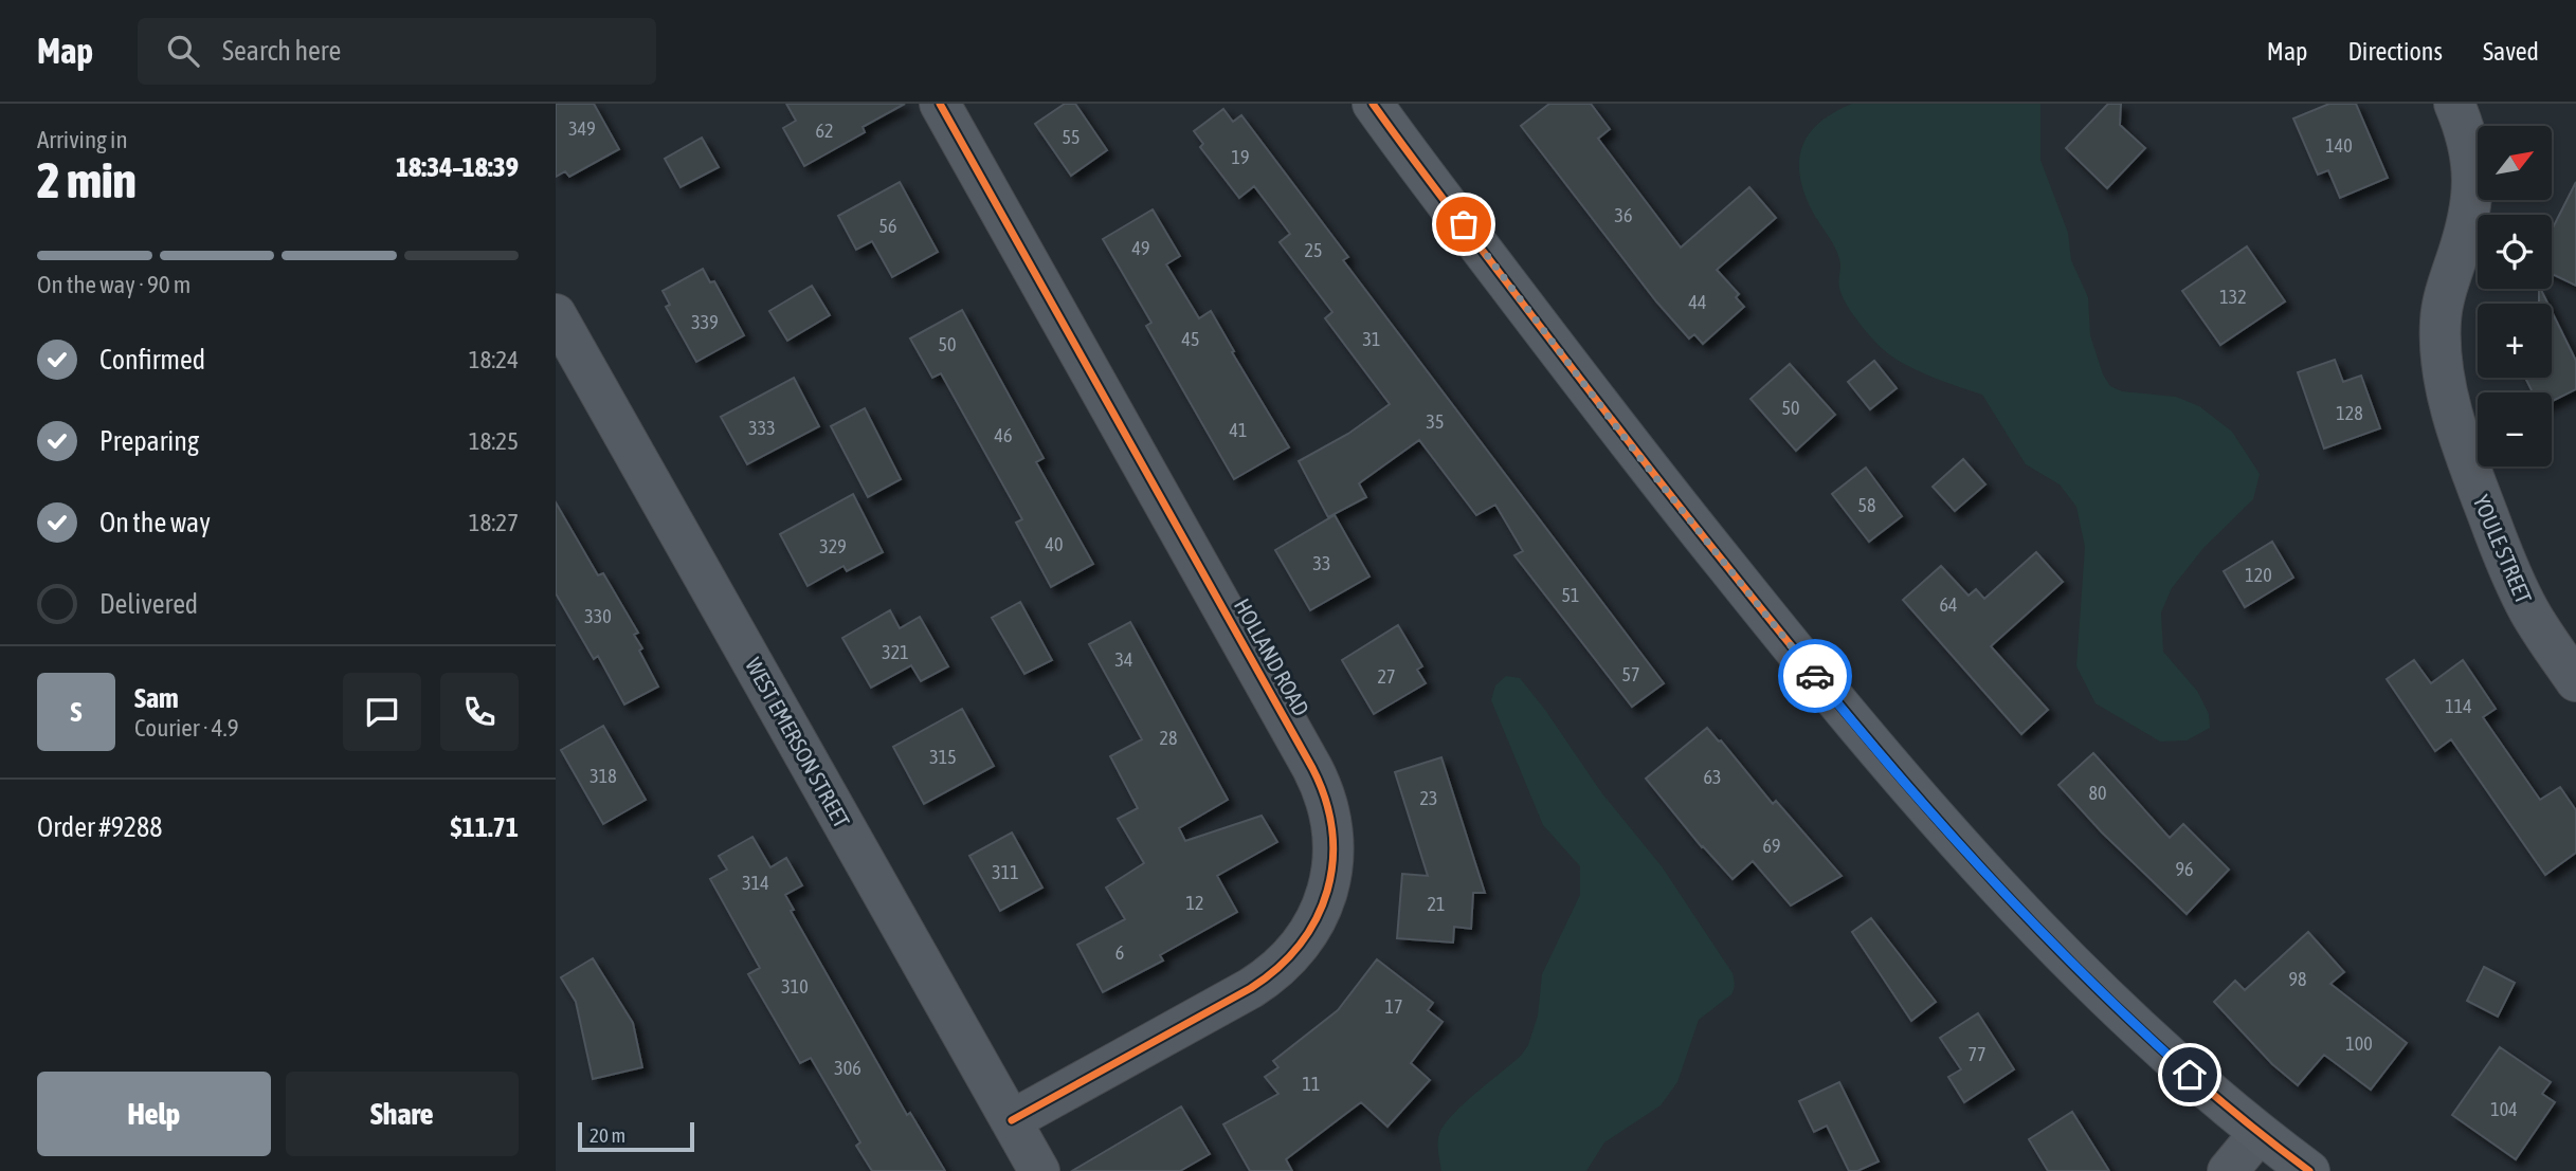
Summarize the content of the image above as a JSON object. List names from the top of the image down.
{
  "streets": {
    "street": ["YOULE STREET", "HOLLAND ROAD", "WEST EMERSON STREET"]
  },
  "crossings": [
    ["HOLLAND ROAD", "WEST EMERSON STREET"]
  ],
  "house_numbers": [
    "349",
    "62",
    "55",
    "140",
    "19",
    "36",
    "56",
    "49",
    "25",
    "132",
    "44",
    "339",
    "45",
    "31",
    "50",
    "50",
    "128",
    "35",
    "333",
    "41",
    "46",
    "58",
    "40",
    "329",
    "33",
    "120",
    "51",
    "64",
    "330",
    "321",
    "34",
    "57",
    "27",
    "114",
    "28",
    "315",
    "318",
    "63",
    "80",
    "23",
    "69",
    "96",
    "311",
    "314",
    "12",
    "21",
    "6",
    "98",
    "310",
    "17",
    "100",
    "77",
    "306",
    "11",
    "104"
  ],
  "scale_bar": "20 m",
  "north": "top right",
  "page": {
    "header": "Map",
    "search": "Search here",
    "nav": ["Map", "Directions", "Saved"],
    "heading": ["2 min", "Arriving in", "18:34–18:39"],
    "panel": [
      "Sam",
      "Courier · 4.9",
      "Order #9288",
      "$11.71"
    ],
    "map_buttons": ["+", "−"],
    "bar": "On the way · 90 m",
    "list": [
      ["Confirmed", "18:24"],
      ["Preparing", "18:25"],
      ["On the way", "18:27"],
      "Delivered"
    ],
    "round": "S",
    "buttons": ["Help", "Share"],
    "scale": "20 m"
  }
}
